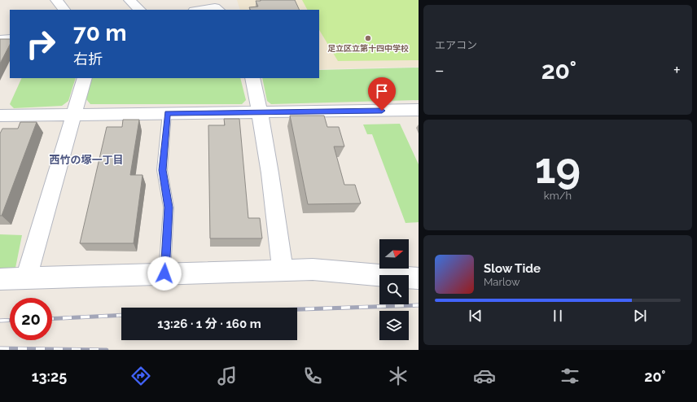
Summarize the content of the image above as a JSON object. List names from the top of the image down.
{
  "districts": ["西竹の塚一丁目"],
  "places": ["足立区立第十四中学校"],
  "north": "right",
  "page": {
    "tile": [
      "エアコン",
      ["19", "km/h"]
    ],
    "turn": ["70 m", "右折"],
    "heat": ["−", "20°", "+"],
    "song": ["Slow Tide", "Marlow"],
    "limit": "20",
    "trip": "13:26 · 1 分 · 160 m",
    "tabs": ["13:25", "20°"]
  }
}
